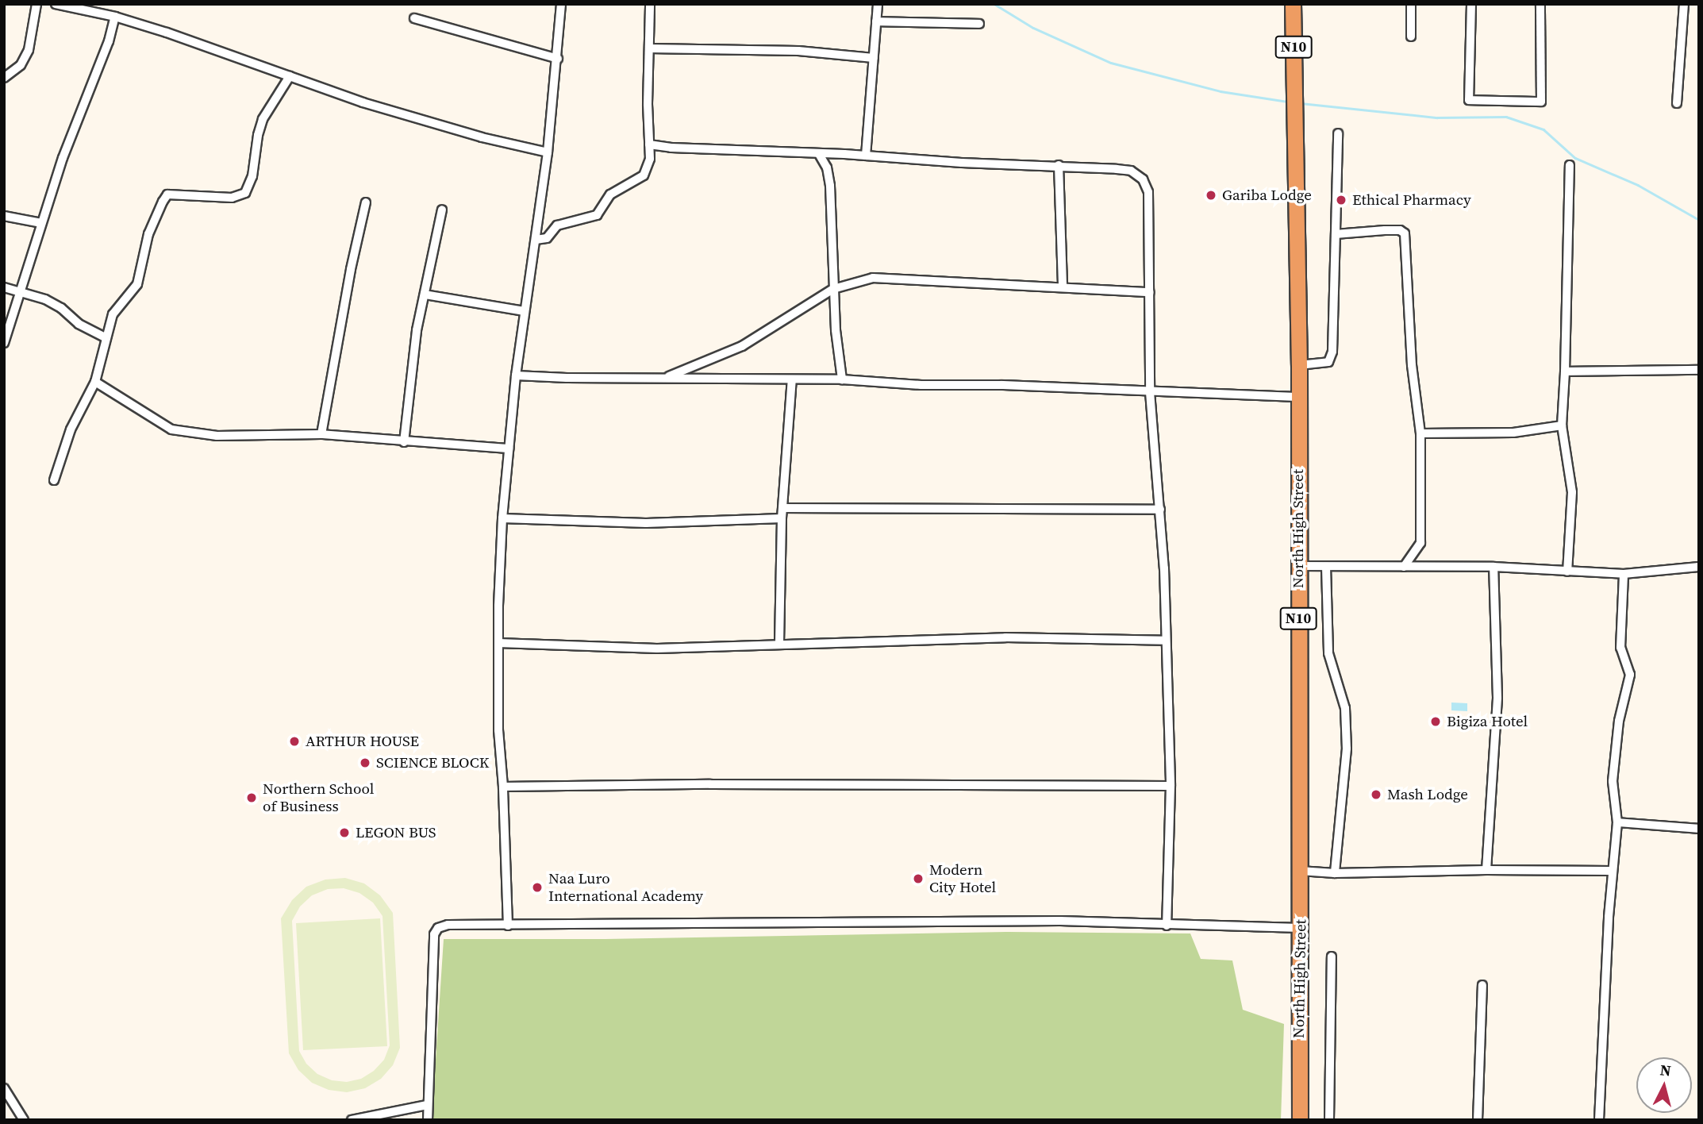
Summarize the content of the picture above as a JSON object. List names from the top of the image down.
{
  "streets": {
    "highway": ["N10", "North High Street"]
  },
  "places": [
    "Gariba Lodge",
    "Ethical Pharmacy",
    "Bigiza Hotel",
    "ARTHUR HOUSE",
    "SCIENCE BLOCK",
    "Mash Lodge",
    "Northern School of Business",
    "LEGON BUS",
    "Modern City Hotel",
    "Naa Luro International Academy"
  ],
  "north": "top"
}
